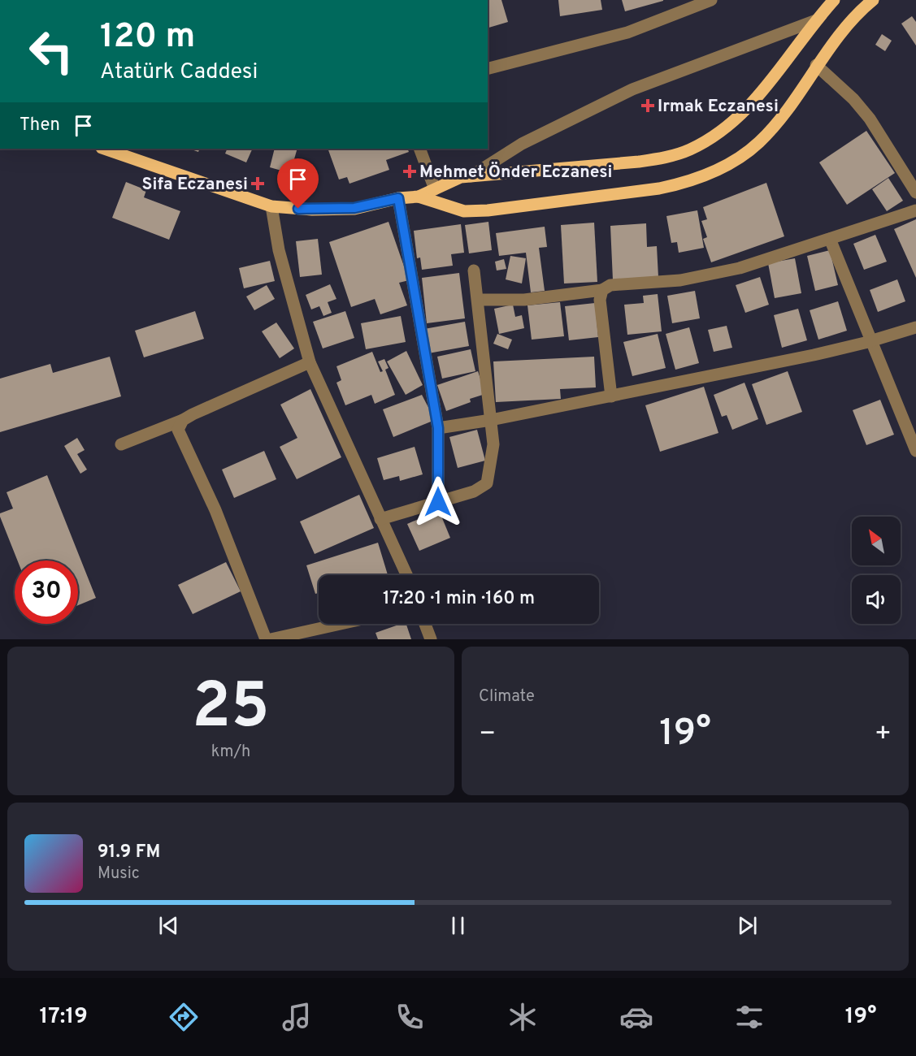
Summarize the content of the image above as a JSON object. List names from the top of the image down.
{
  "places": {
    "health": ["Irmak Eczanesi", "Mehmet Önder Eczanesi", "Sifa Eczanesi"]
  },
  "north": "top left",
  "page": {
    "turn": ["120 m", "Atatürk Caddesi"],
    "then": "Then",
    "limit": "30",
    "trip": "17:20 · 1 min · 160 m",
    "tile": [
      ["25", "km/h"],
      "Climate"
    ],
    "heat": ["−", "19°", "+"],
    "song": ["91.9 FM", "Music"],
    "tabs": ["17:19", "19°"]
  }
}
